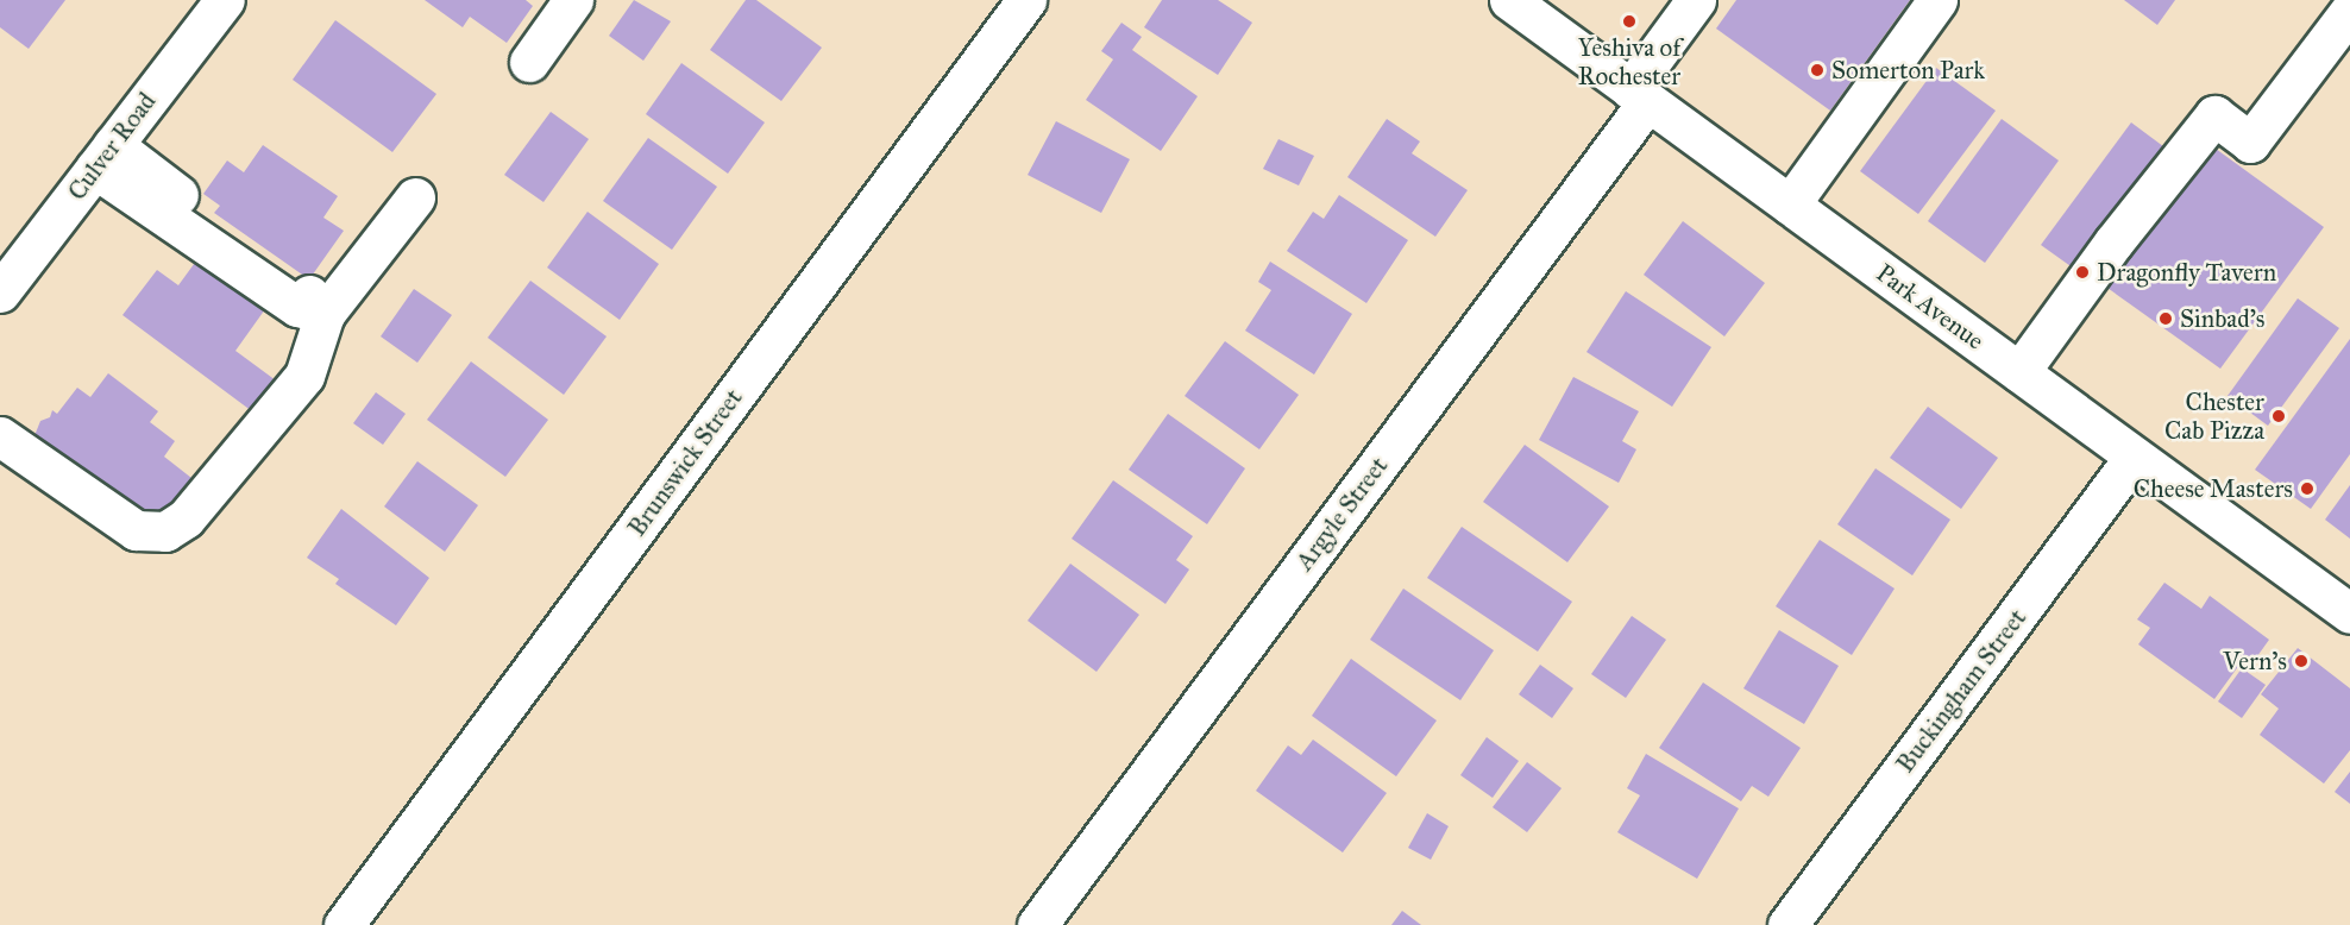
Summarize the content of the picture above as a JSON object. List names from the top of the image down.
{
  "streets": {
    "street": [
      "Culver Road",
      "Park Avenue",
      "Brunswick Street",
      "Argyle Street",
      "Buckingham Street"
    ]
  },
  "crossings": [
    ["Park Avenue", "Argyle Street"],
    ["Park Avenue", "Buckingham Street"]
  ],
  "places": [
    "Yeshiva of Rochester",
    "Somerton Park",
    "Dragonfly Tavern",
    "Sinbad's",
    "Chester Cab Pizza",
    "Cheese Masters",
    "Vern's"
  ]
}
